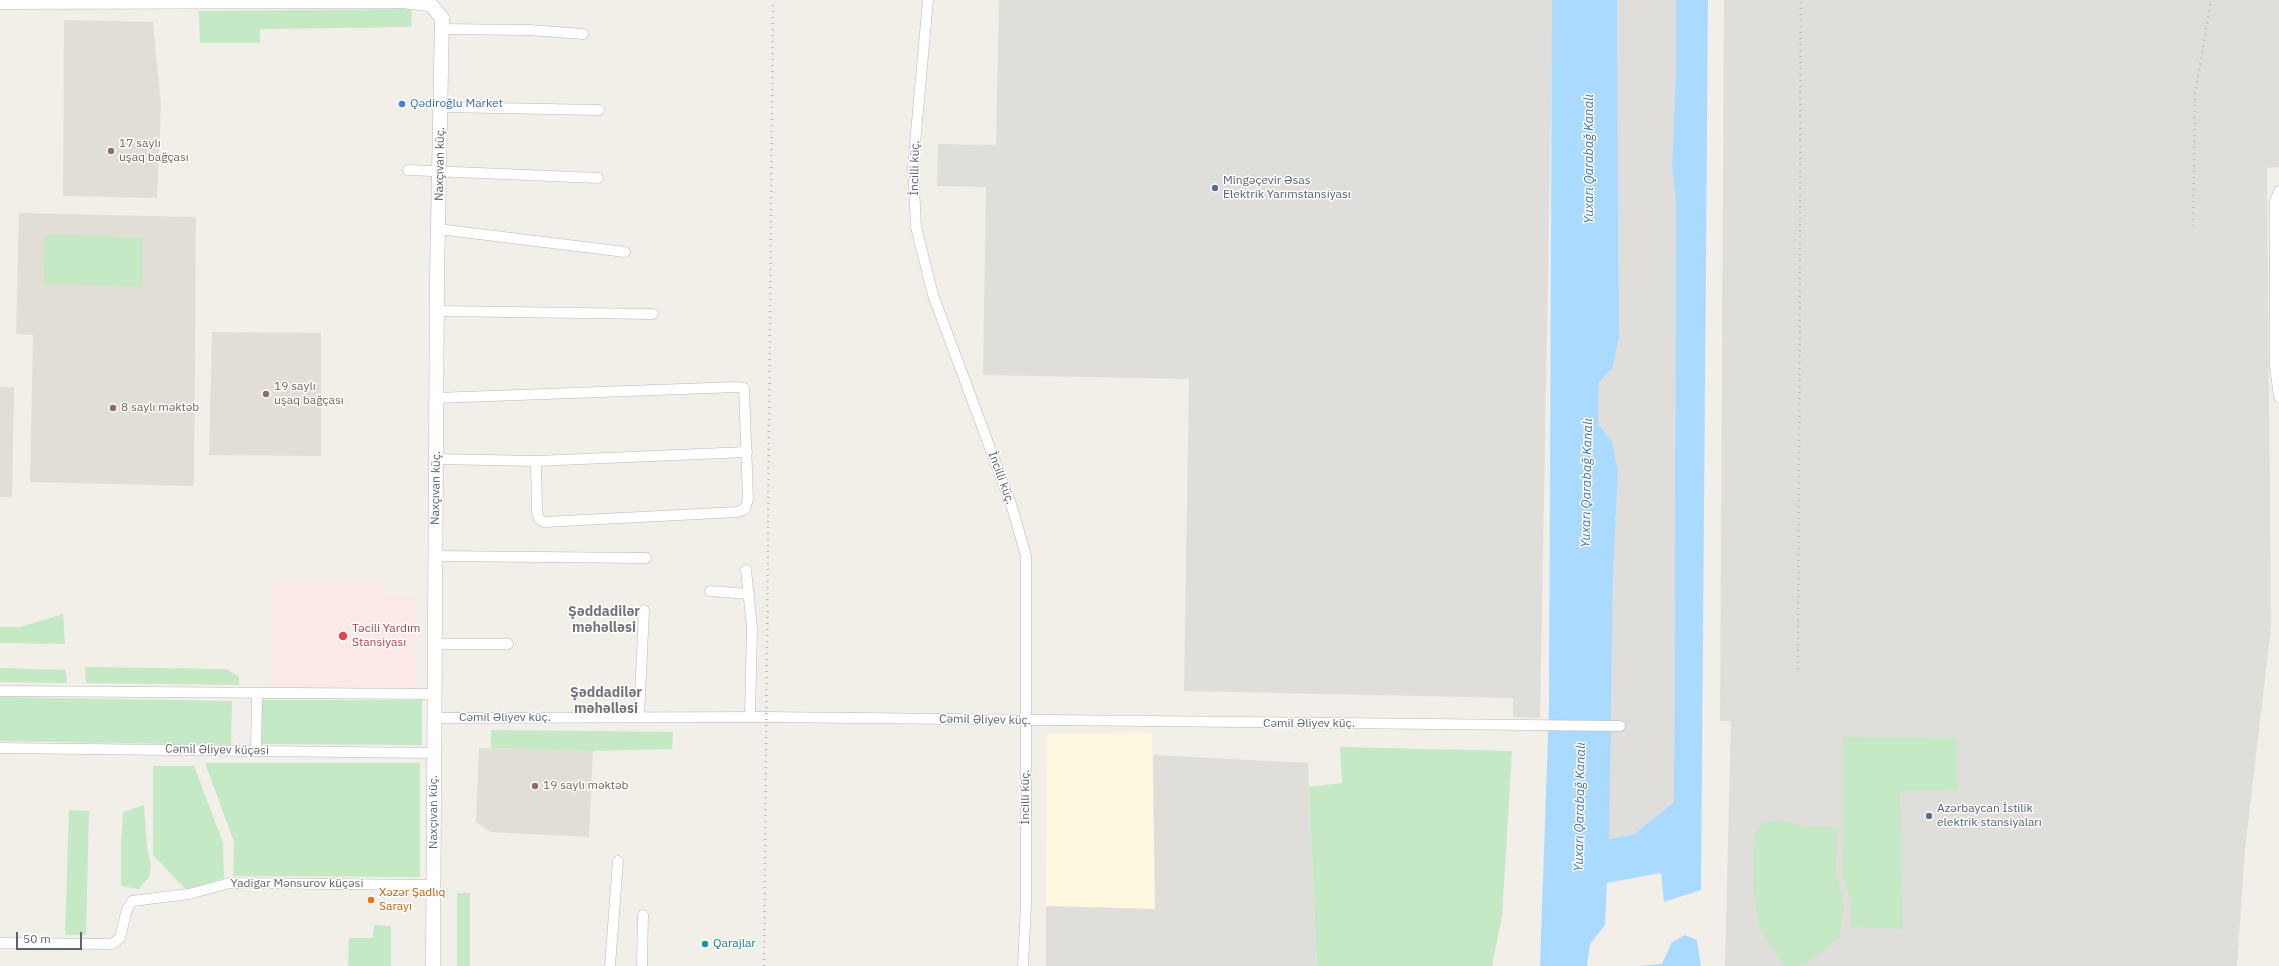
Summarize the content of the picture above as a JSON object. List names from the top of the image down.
{
  "streets": {
    "street": [
      "Naxçıvan küç.",
      "İncilli küç.",
      "Cəmil Əliyev küç.",
      "Cəmil Əliyev küçəsi",
      "Yadigar Mənsurov küçəsi"
    ]
  },
  "crossings": [
    ["Naxçıvan küç.", "Cəmil Əliyev küç."],
    ["Naxçıvan küç.", "Cəmil Əliyev küçəsi"],
    ["Naxçıvan küç.", "Yadigar Mənsurov küçəsi"],
    ["İncilli küç.", "Cəmil Əliyev küç."]
  ],
  "districts": ["Şəddadilər məhəlləsi", "Şəddadilər məhəlləsi"],
  "water": ["Yuxarı Qarabağ Kanalı"],
  "places": [
    "Qədiroğlu Market",
    "17 saylı uşaq bağçası",
    "Mingəçevir Əsas Elektrik Yarımstansiyası",
    "19 saylı uşaq bağçası",
    "8 saylı məktəb",
    "Təcili Yardım Stansiyası",
    "19 saylı məktəb",
    "Azərbaycan İstilik elektrik stansiyaları",
    "Xəzər Şadlıq Sarayı",
    "Qarajlar"
  ],
  "scale_bar": "50 m"
}
